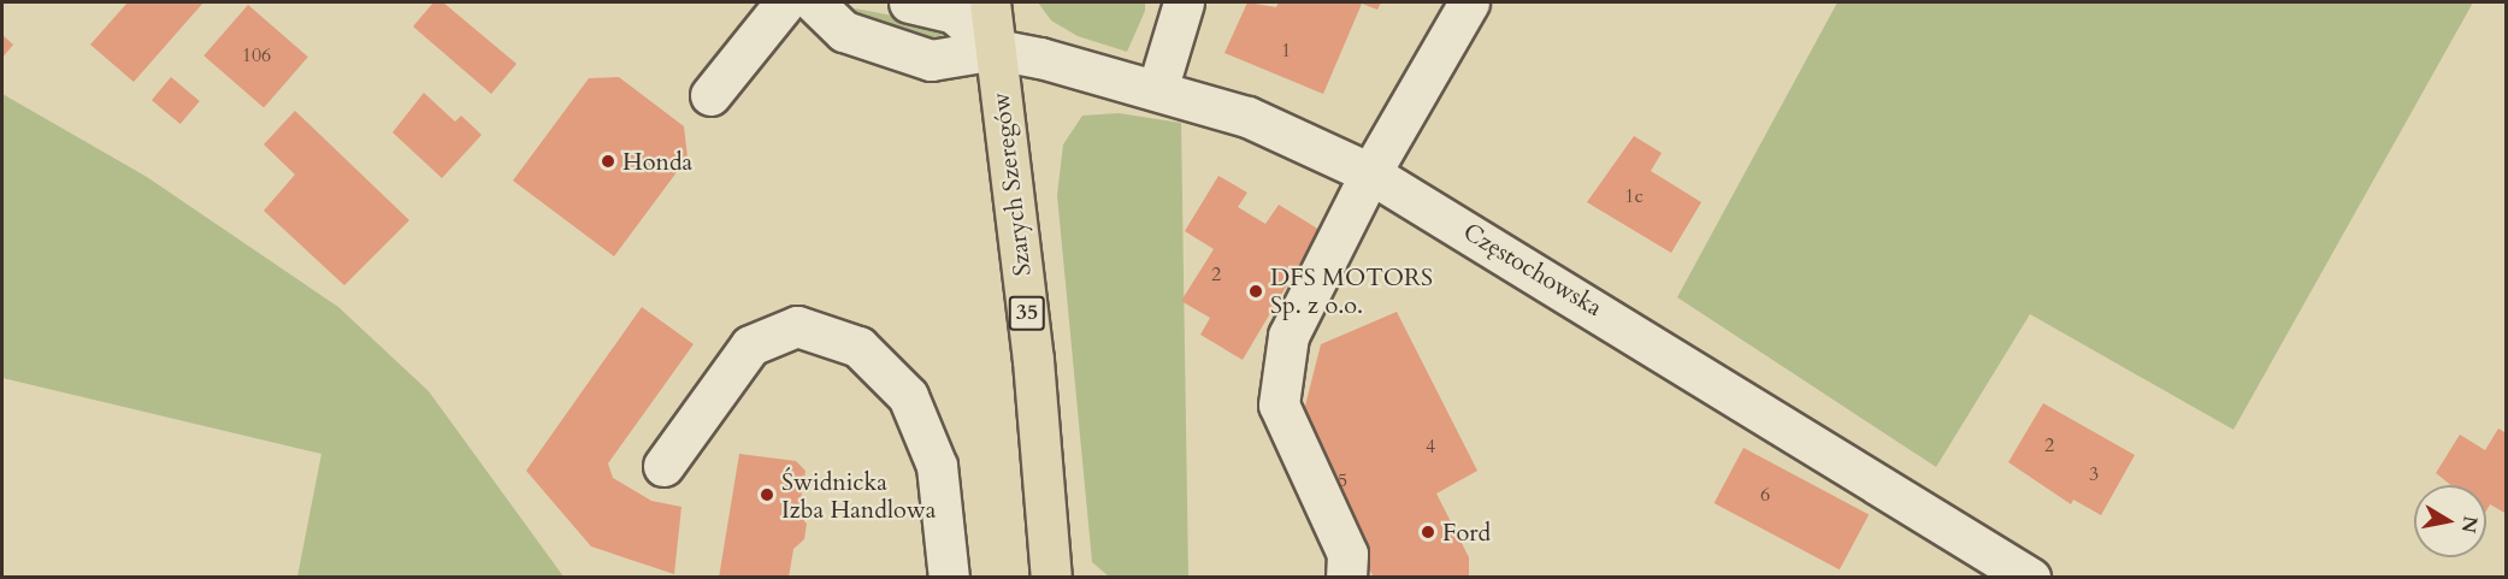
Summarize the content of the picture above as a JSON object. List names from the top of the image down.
{
  "streets": {
    "main road": ["Szarych Szeregów", "35"],
    "street": ["Częstochowska"]
  },
  "crossings": [
    ["Szarych Szeregów", "Częstochowska"],
    ["Szarych Szeregów", "35"],
    ["Częstochowska", "35"]
  ],
  "places": [
    "Honda",
    "DFS MOTORS Sp. z o.o.",
    "Świdnicka Izba Handlowa",
    "Ford"
  ],
  "house_numbers": [
    "1",
    "106",
    "1c",
    "2",
    "2",
    "4",
    "3",
    "5",
    "6"
  ],
  "north": "right"
}
